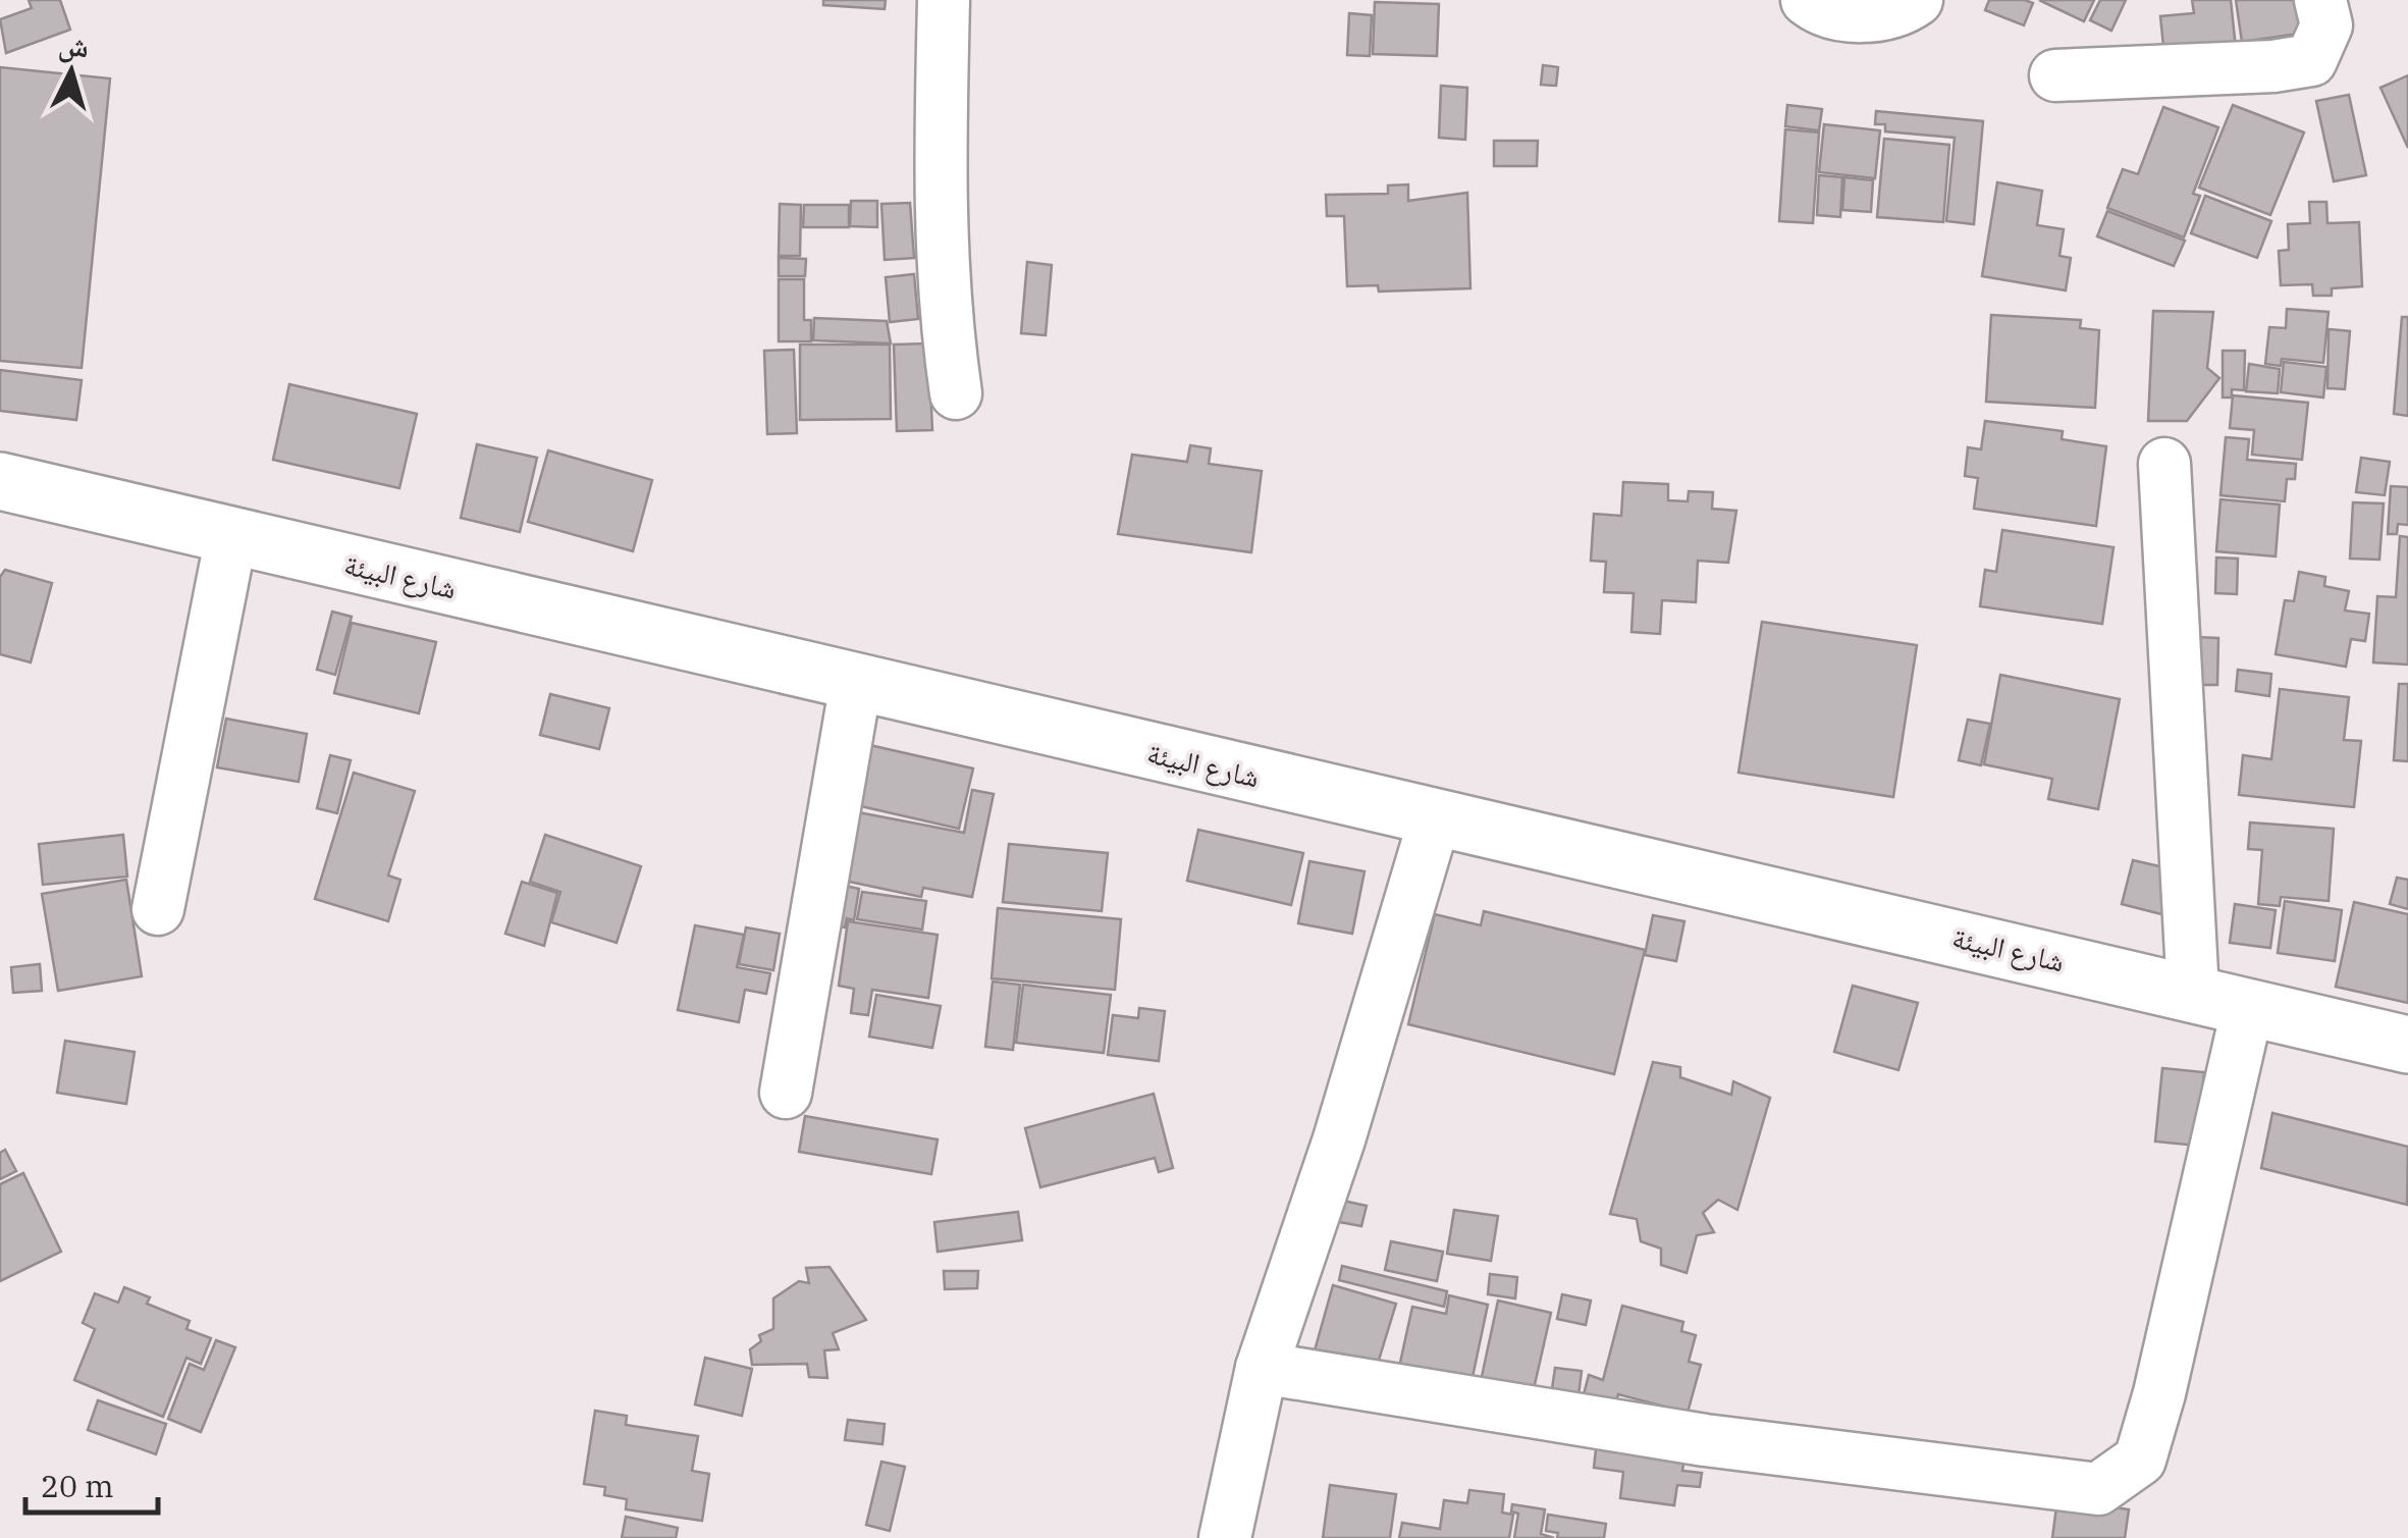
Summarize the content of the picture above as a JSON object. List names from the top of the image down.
{
  "streets": {
    "street": ["شارع البيئة"]
  },
  "scale_bar": "20 m",
  "north": "top"
}
